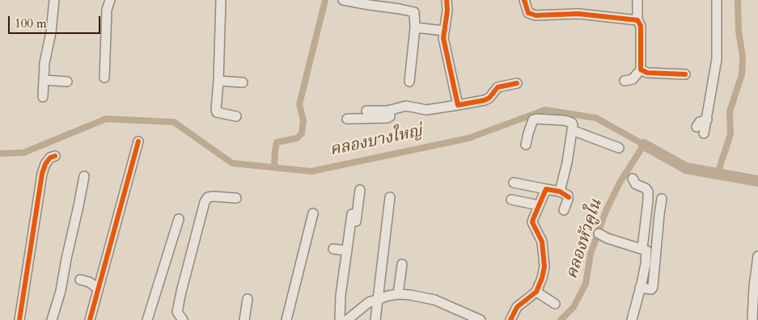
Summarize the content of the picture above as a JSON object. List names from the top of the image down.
{
  "water": ["คลองบางใหญ่", "คลองหัวคูใน"],
  "scale_bar": "100 m"
}
